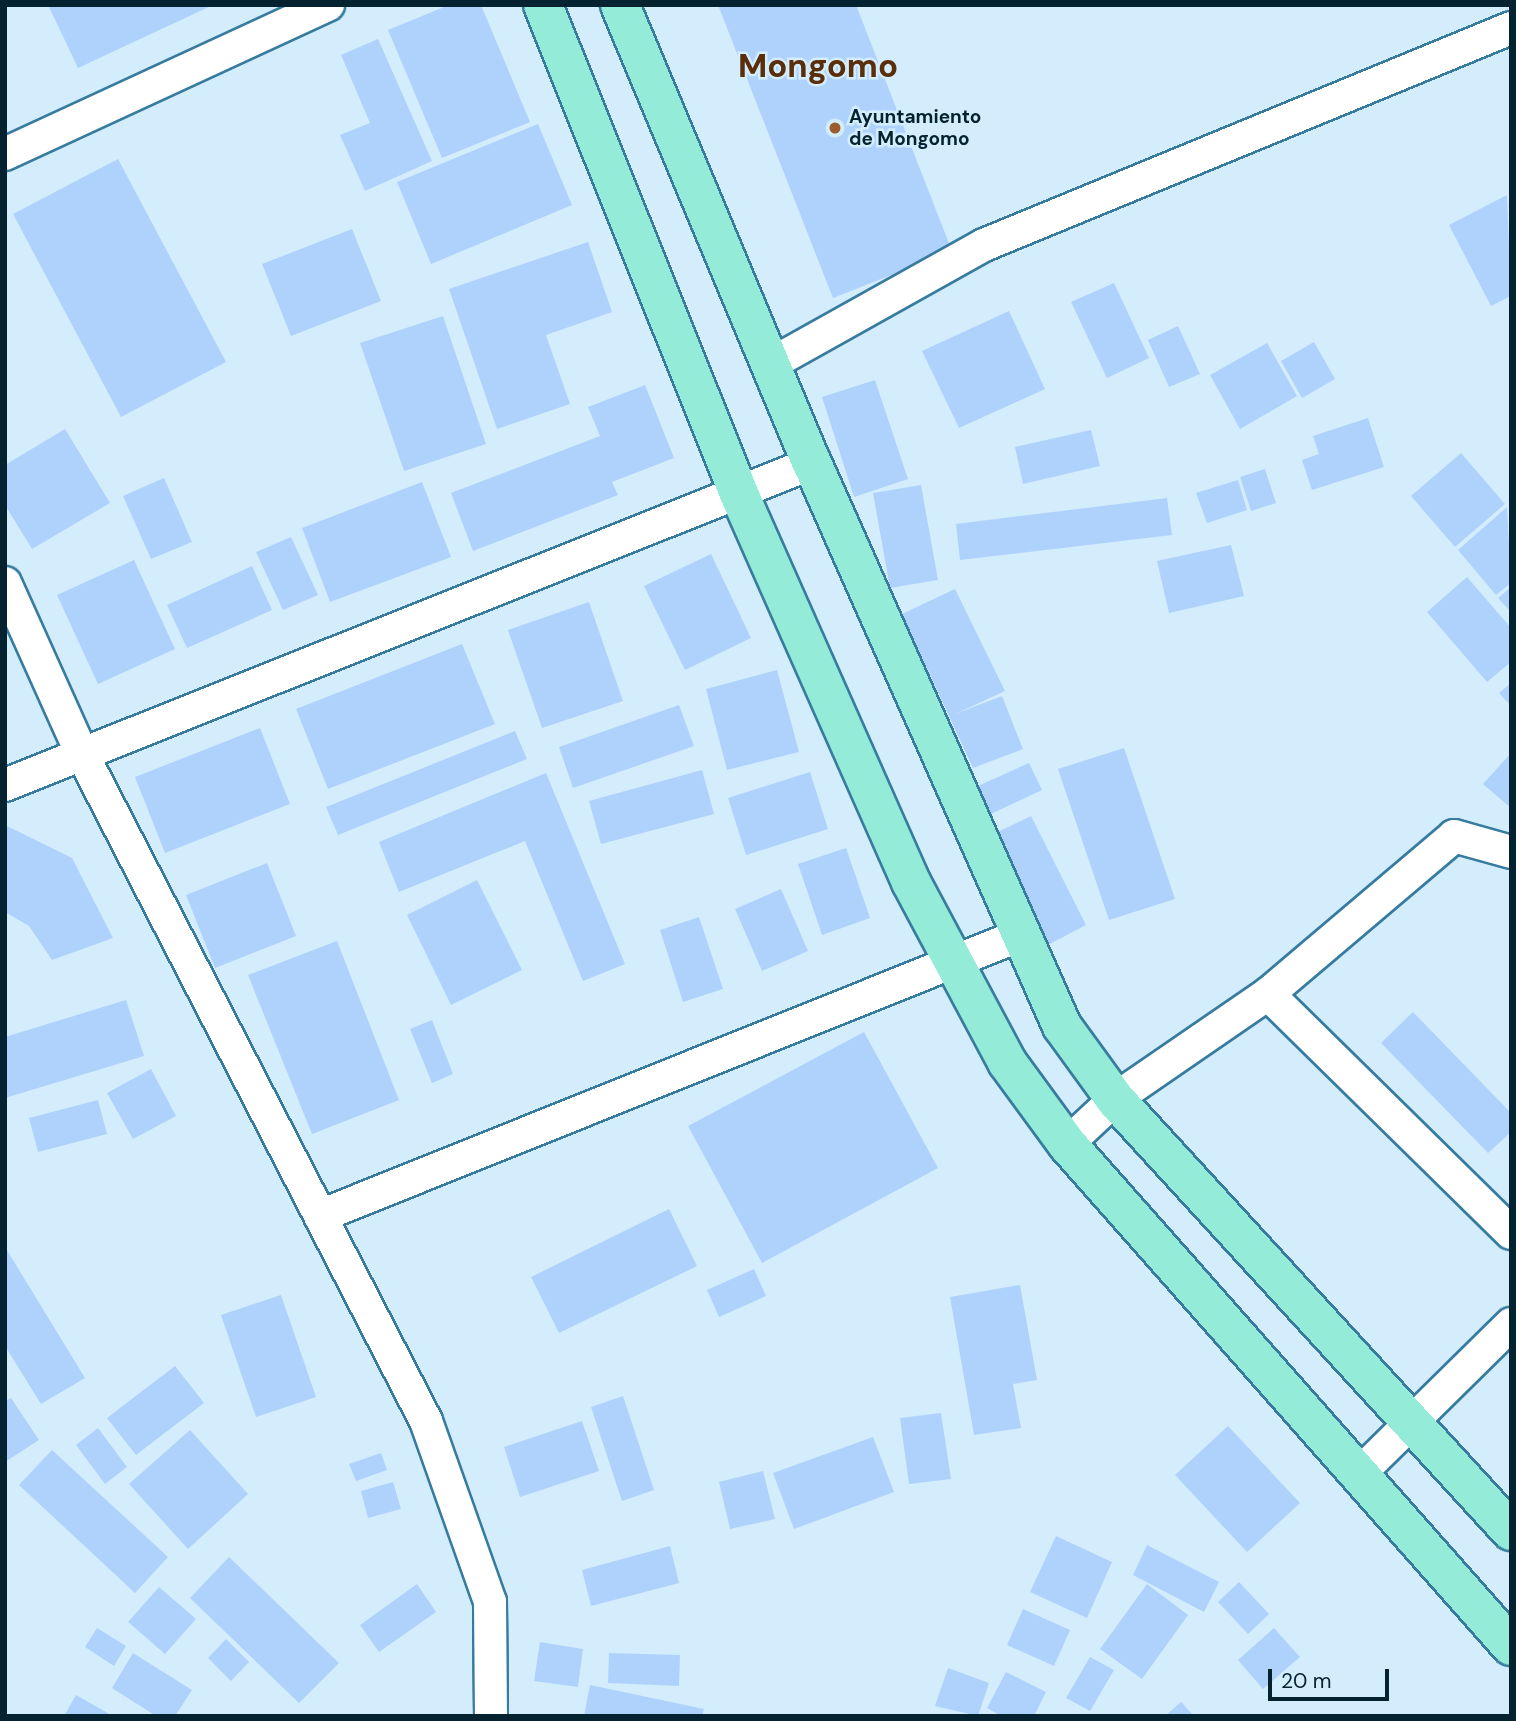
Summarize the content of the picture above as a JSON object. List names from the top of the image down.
{
  "districts": ["Mongomo"],
  "places": ["Ayuntamiento de Mongomo"],
  "scale_bar": "20 m"
}
